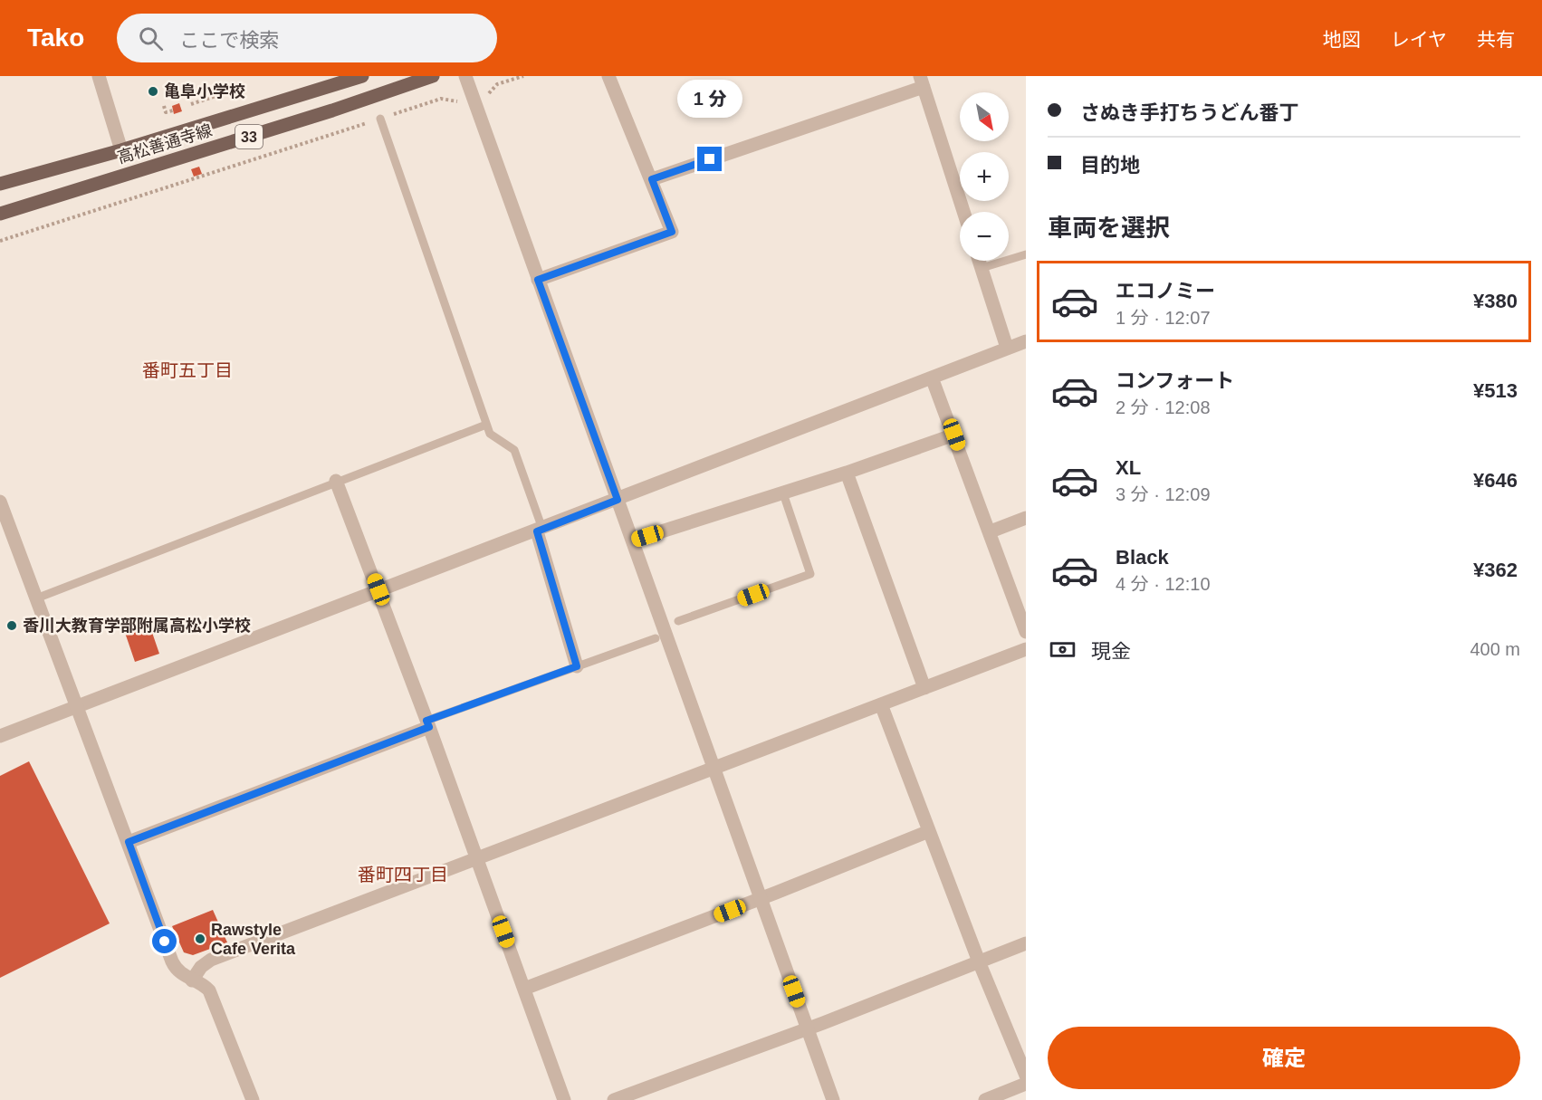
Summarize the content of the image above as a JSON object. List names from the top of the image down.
{
  "streets": {
    "main road": ["33", "高松善通寺線"]
  },
  "districts": ["番町五丁目", "番町四丁目"],
  "places": ["亀阜小学校", "香川大教育学部附属高松小学校", "Rawstyle Cafe Verita"],
  "north": "bottom right",
  "page": {
    "header": "Tako",
    "search": "ここで検索",
    "nav": ["地図", "レイヤ", "共有"],
    "banner": ["さぬき手打ちうどん番丁", "目的地"],
    "bubble": "1 分",
    "map_buttons": ["+", "−"],
    "heading": "車両を選択",
    "list": [
      {
        "name": "エコノミー",
        "note": "1 分 · 12:07",
        "value": "¥380"
      },
      {
        "name": "コンフォート",
        "note": "2 分 · 12:08",
        "value": "¥513"
      },
      {
        "name": "XL",
        "note": "3 分 · 12:09",
        "value": "¥646"
      },
      {
        "name": "Black",
        "note": "4 分 · 12:10",
        "value": "¥362"
      }
    ],
    "pay": ["現金", "400 m"],
    "buttons": "確定"
  }
}
